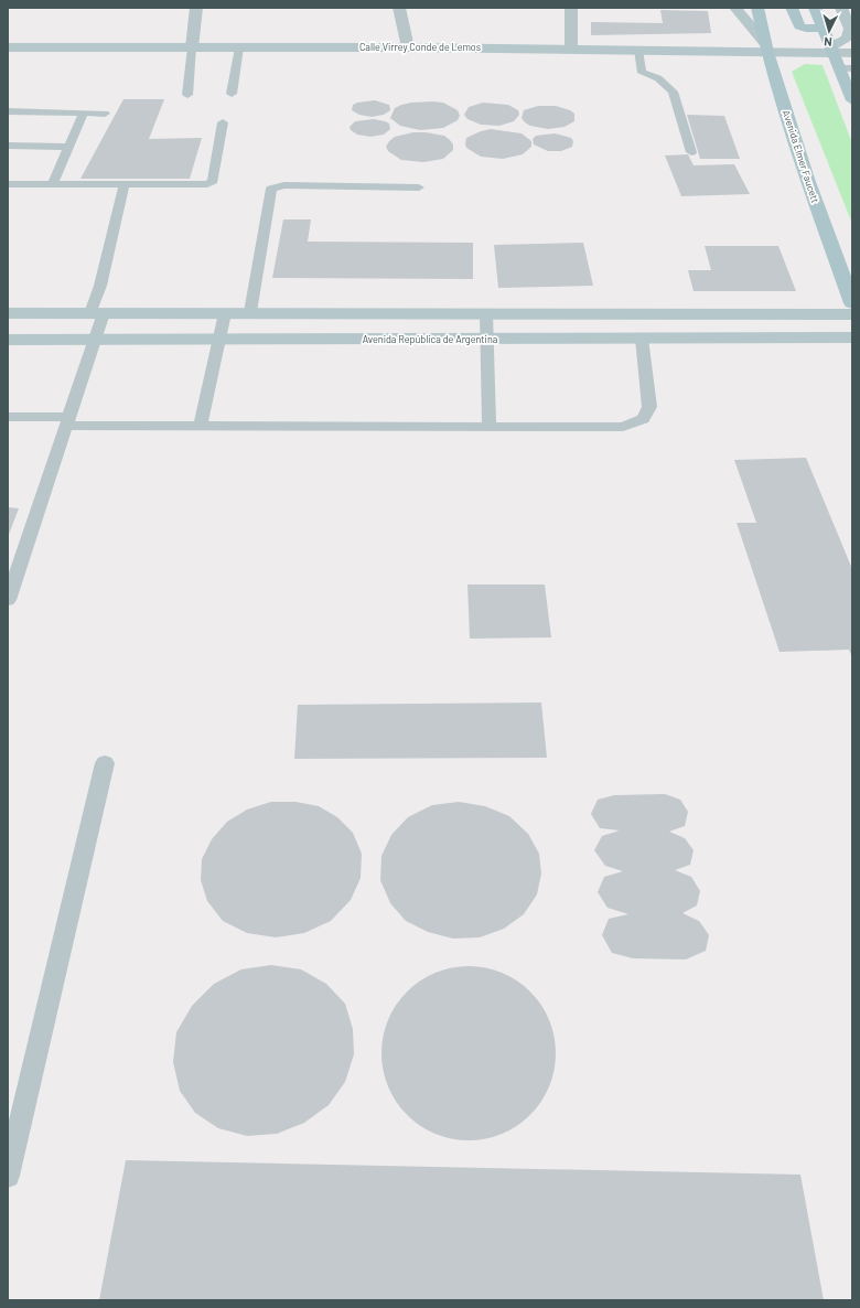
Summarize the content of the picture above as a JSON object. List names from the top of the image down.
{
  "streets": {
    "main road": ["Calle Virrey Conde de Lemos", "Avenida Elmer Faucett", "Avenida República de Argentina"]
  },
  "crossings": [
    ["Calle Virrey Conde de Lemos", "Avenida Elmer Faucett"]
  ],
  "north": "bottom"
}
